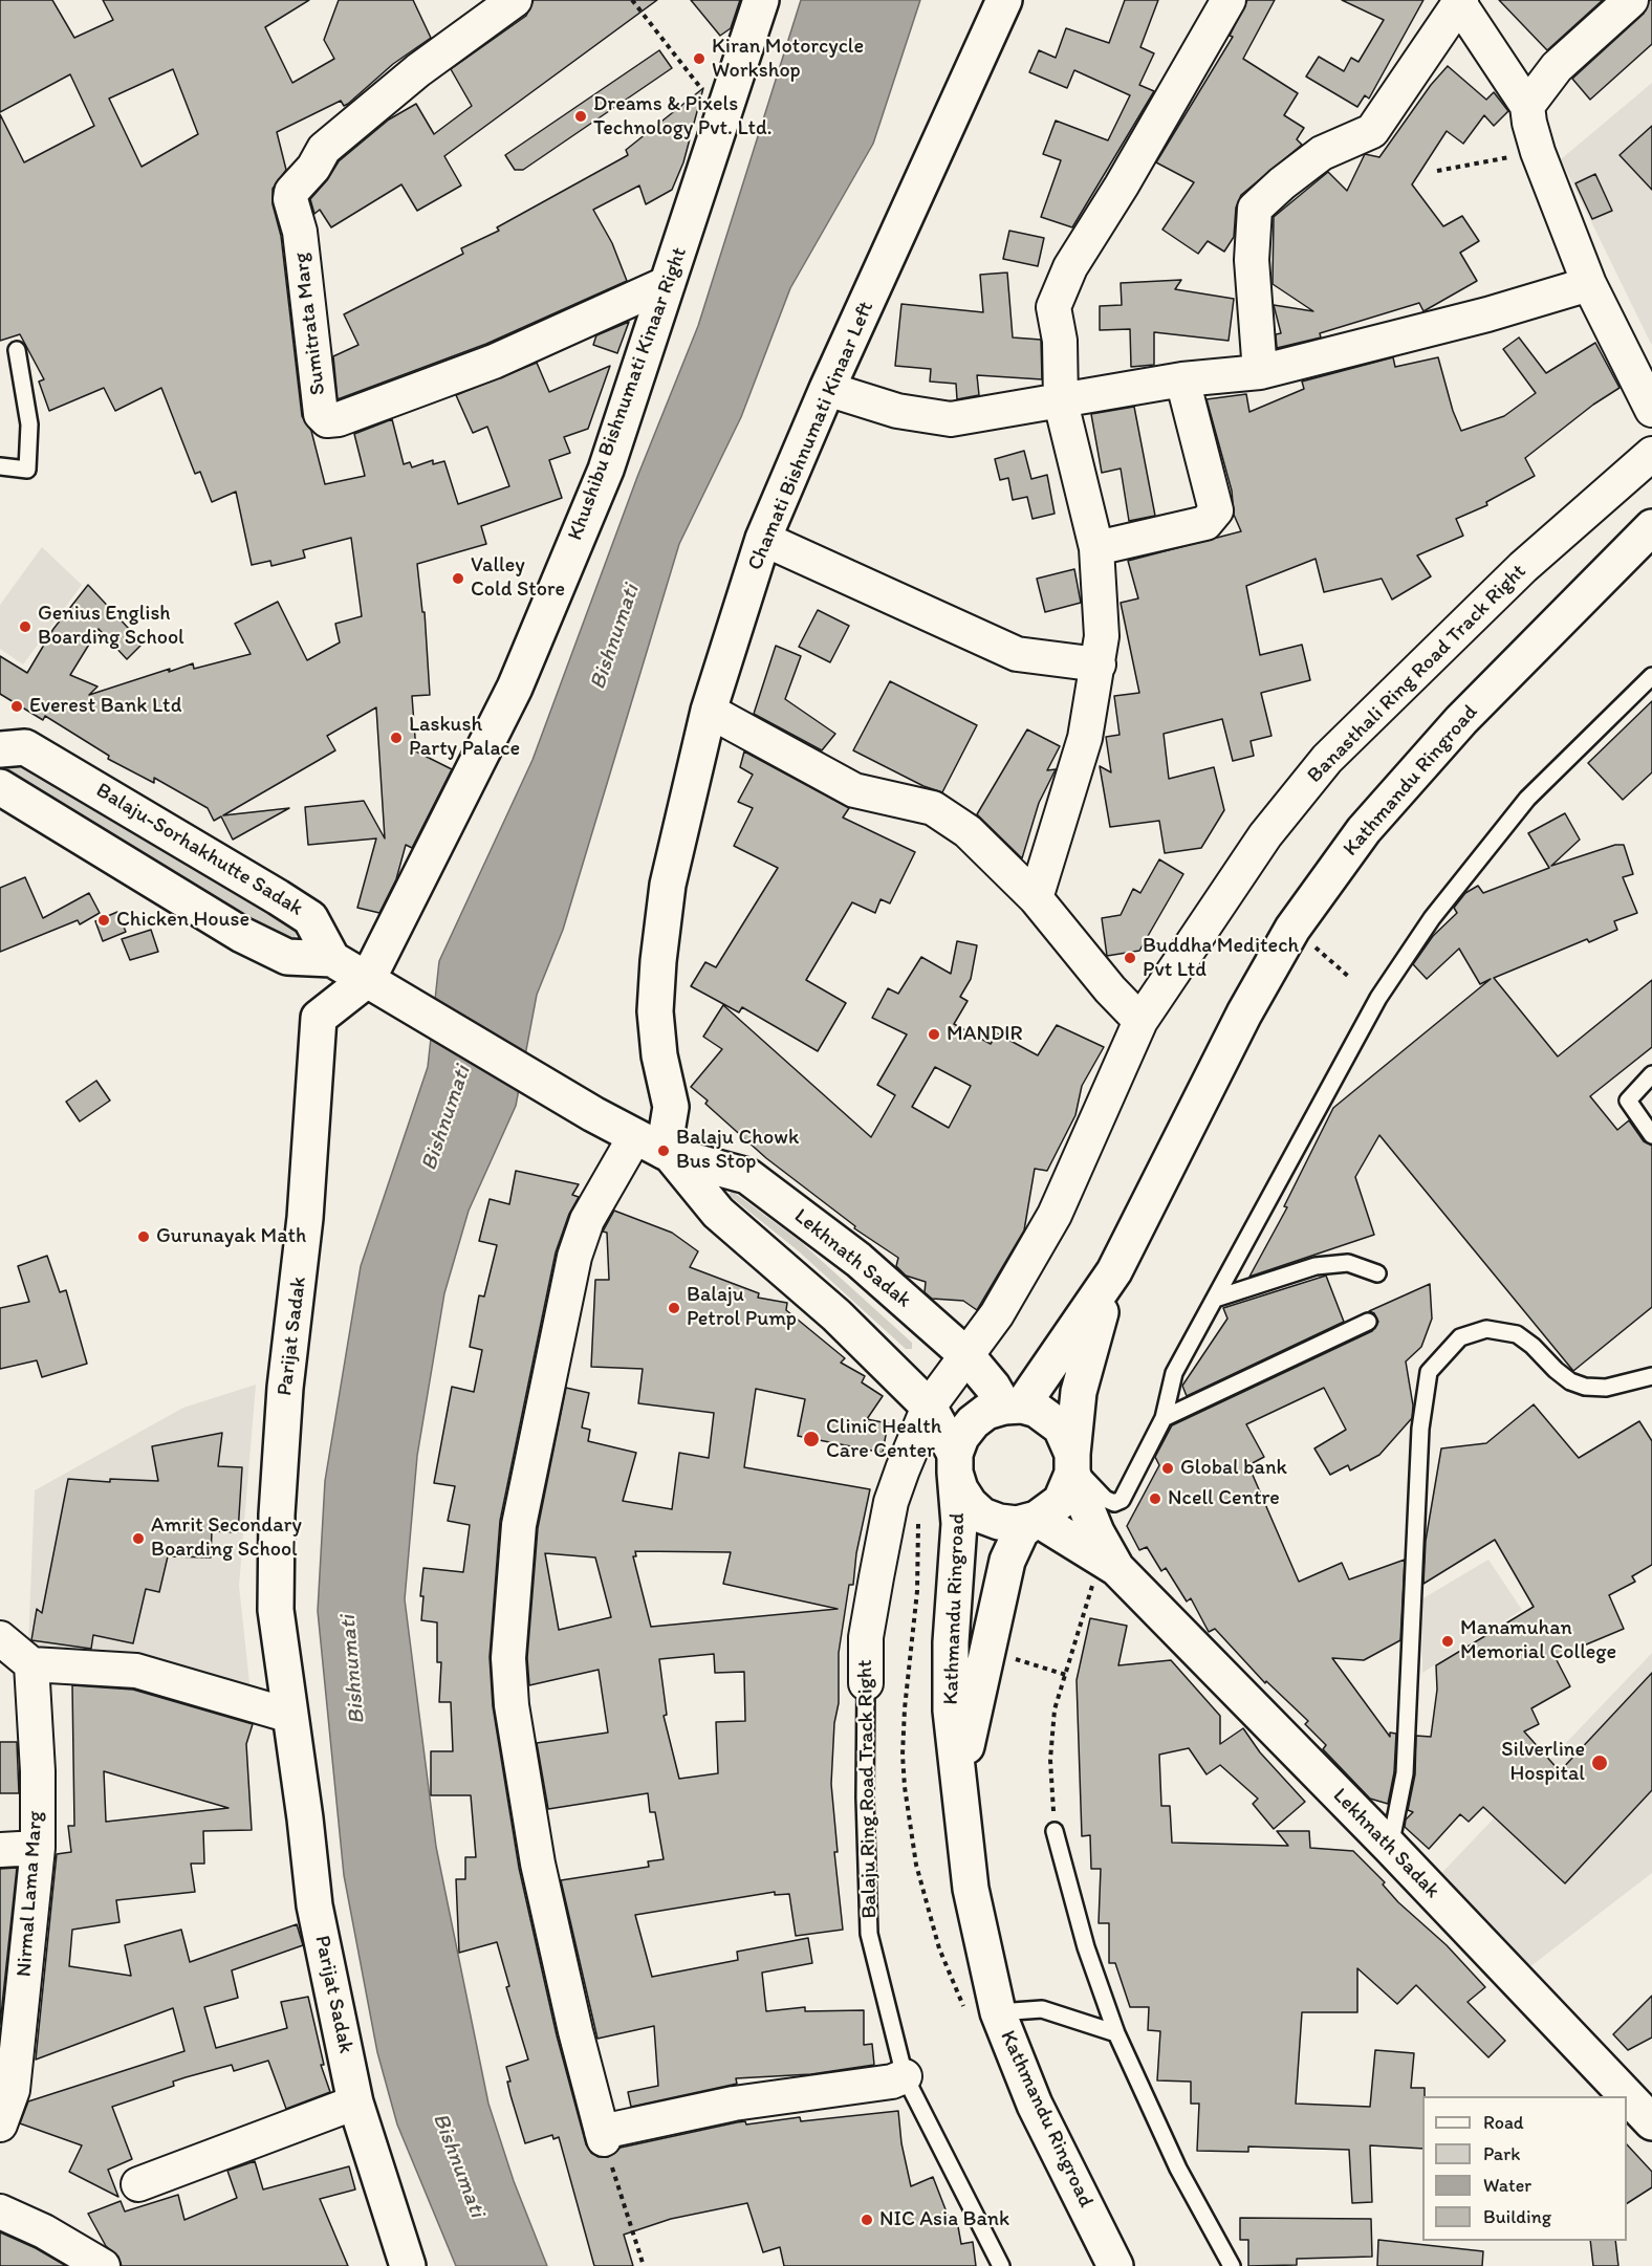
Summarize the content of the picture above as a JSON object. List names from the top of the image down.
{
  "streets": {
    "main road": [
      "Khushibu Bishnumati Kinaar Right",
      "Chamati Bishnumati Kinaar Left",
      "Kathmandu Ringroad",
      "Balaju-Sorhakhutte Sadak",
      "Lekhnath Sadak",
      "Parijat Sadak"
    ],
    "street": [
      "Sumitrata Marg",
      "Banasthali Ring Road Track Right",
      "Balaju Ring Road Track Right",
      "Nirmal Lama Marg"
    ]
  },
  "crossings": [
    ["Sumitrata Marg", "Khushibu Bishnumati Kinaar Right"],
    ["Khushibu Bishnumati Kinaar Right", "Lekhnath Sadak"],
    ["Khushibu Bishnumati Kinaar Right", "Parijat Sadak"],
    ["Chamati Bishnumati Kinaar Left", "Lekhnath Sadak"],
    ["Banasthali Ring Road Track Right", "Lekhnath Sadak"],
    ["Banasthali Ring Road Track Right", "Balaju Ring Road Track Right"],
    ["Kathmandu Ringroad", "Lekhnath Sadak"],
    ["Lekhnath Sadak", "Parijat Sadak"],
    ["Lekhnath Sadak", "Balaju Ring Road Track Right"]
  ],
  "water": ["Bishnumati"],
  "places": [
    "Kiran Motorcycle Workshop",
    "Dreams & Pixels Technology Pvt. Ltd.",
    "Valley Cold Store",
    "Genius English Boarding School",
    "Everest Bank Ltd",
    "Laskush Party Palace",
    "Chicken House",
    "Buddha Meditech Pvt Ltd",
    "MANDIR",
    "Balaju Chowk Bus Stop",
    "Gurunayak Math",
    "Balaju Petrol Pump",
    "Clinic Health Care Center",
    "Global bank",
    "Ncell Centre",
    "Amrit Secondary Boarding School",
    "Manamuhan Memorial College",
    "Silverline Hospital",
    "NIC Asia Bank"
  ],
  "legend": [
    "Road",
    "Park",
    "Water",
    "Building"
  ]
}
